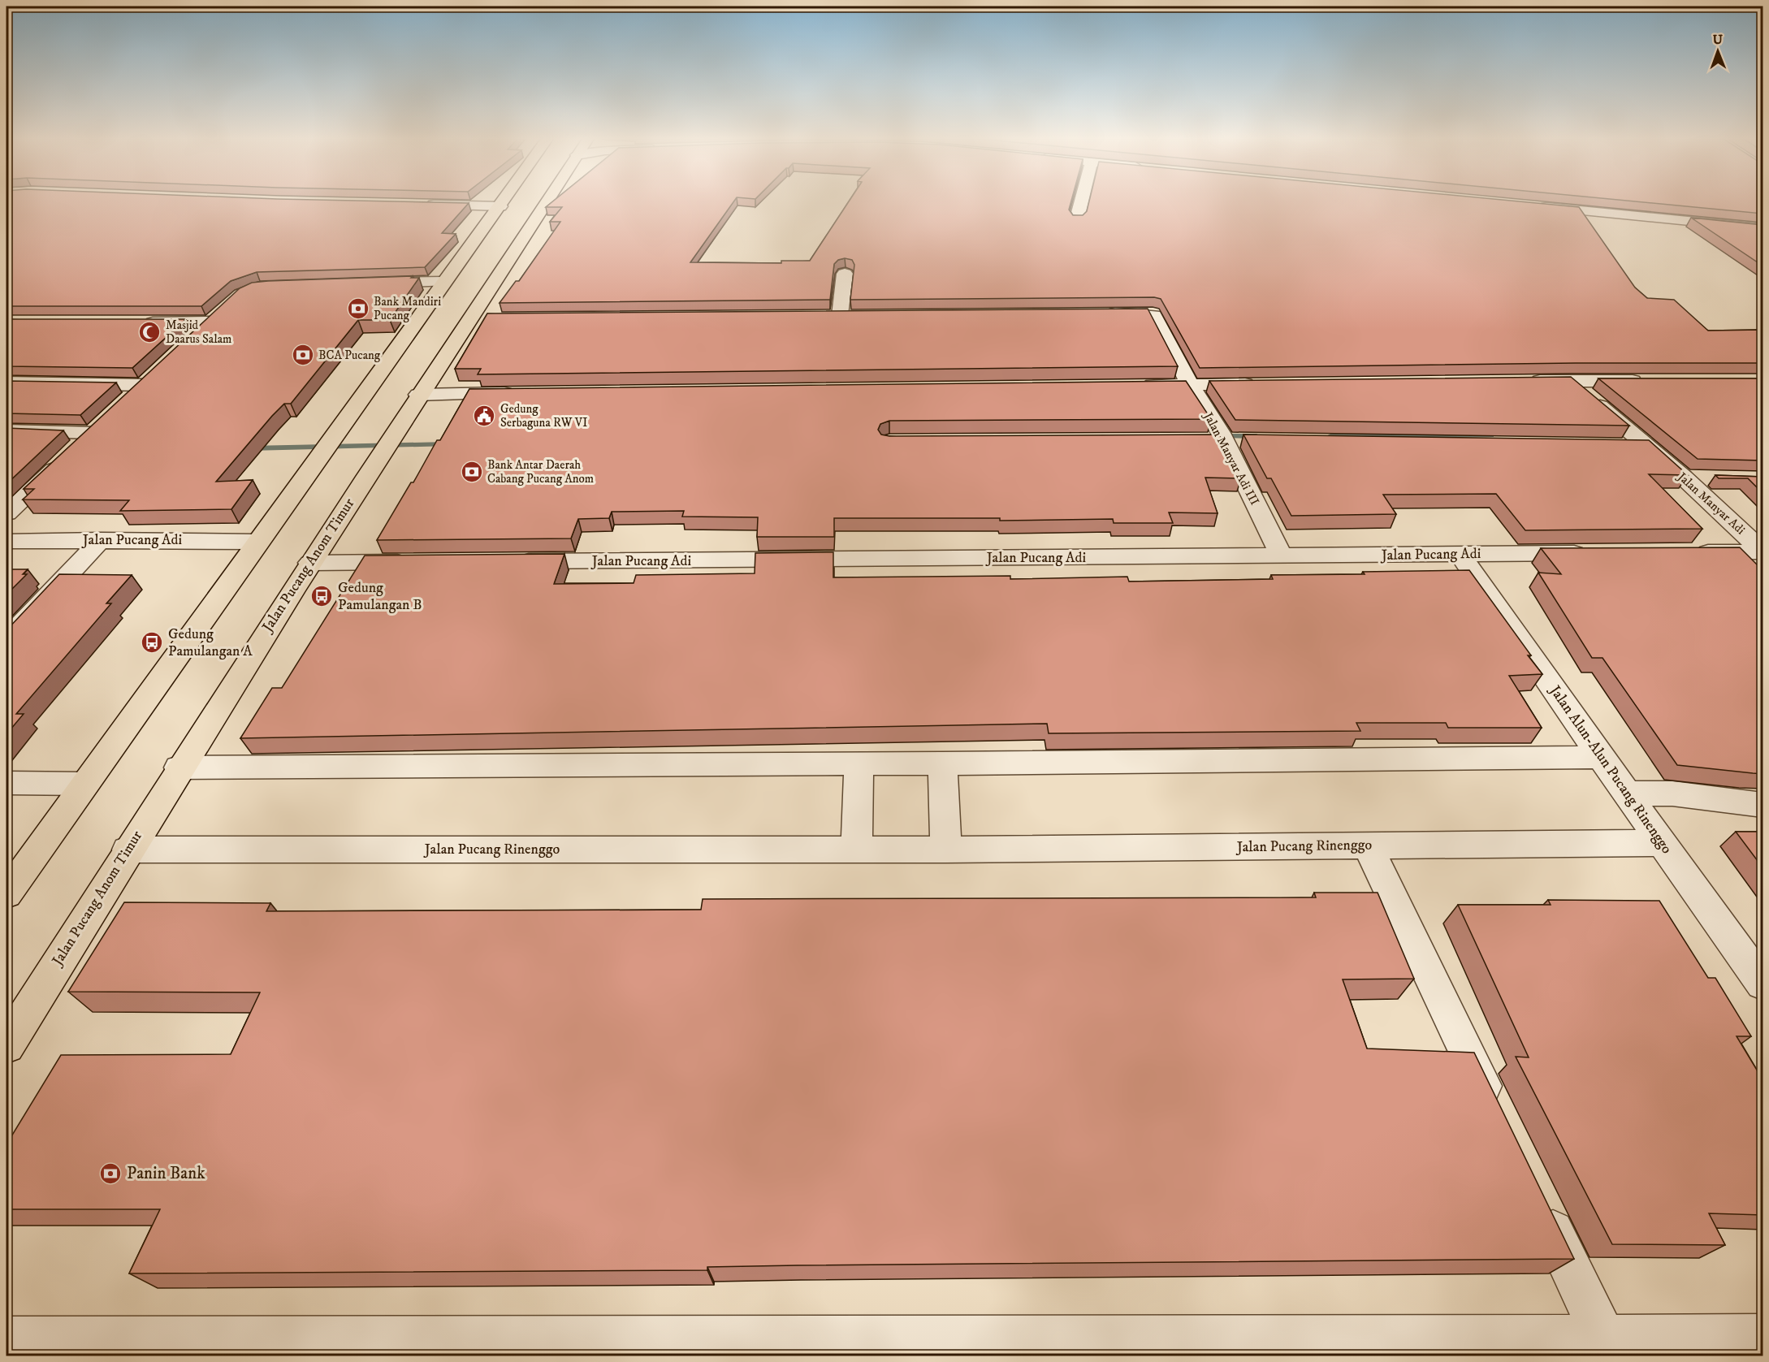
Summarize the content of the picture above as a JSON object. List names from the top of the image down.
{
  "streets": {
    "main road": ["Jalan Pucang Anom Timur"],
    "street": [
      "Jalan Manyar Adi III",
      "Jalan Manyar Adi",
      "Jalan Pucang Adi",
      "Jalan Alun-Alun Pucang Rinenggo",
      "Jalan Pucang Rinenggo"
    ]
  },
  "crossings": [
    ["Jalan Manyar Adi III", "Jalan Pucang Adi"],
    ["Jalan Pucang Adi", "Jalan Alun-Alun Pucang Rinenggo"],
    ["Jalan Pucang Anom Timur", "Jalan Pucang Rinenggo"],
    ["Jalan Alun-Alun Pucang Rinenggo", "Jalan Pucang Rinenggo"]
  ],
  "places": {
    "bank": [
      "Bank Mandiri Pucang",
      "BCA Pucang",
      "Bank Antar Daerah Cabang Pucang Anom",
      "Panin Bank"
    ],
    "mosque": ["Masjid Daarus Salam"],
    "public building": ["Gedung Serbaguna RW VI"],
    "bus stop": ["Gedung Pamulangan B", "Gedung Pamulangan A"]
  },
  "north": "top"
}
